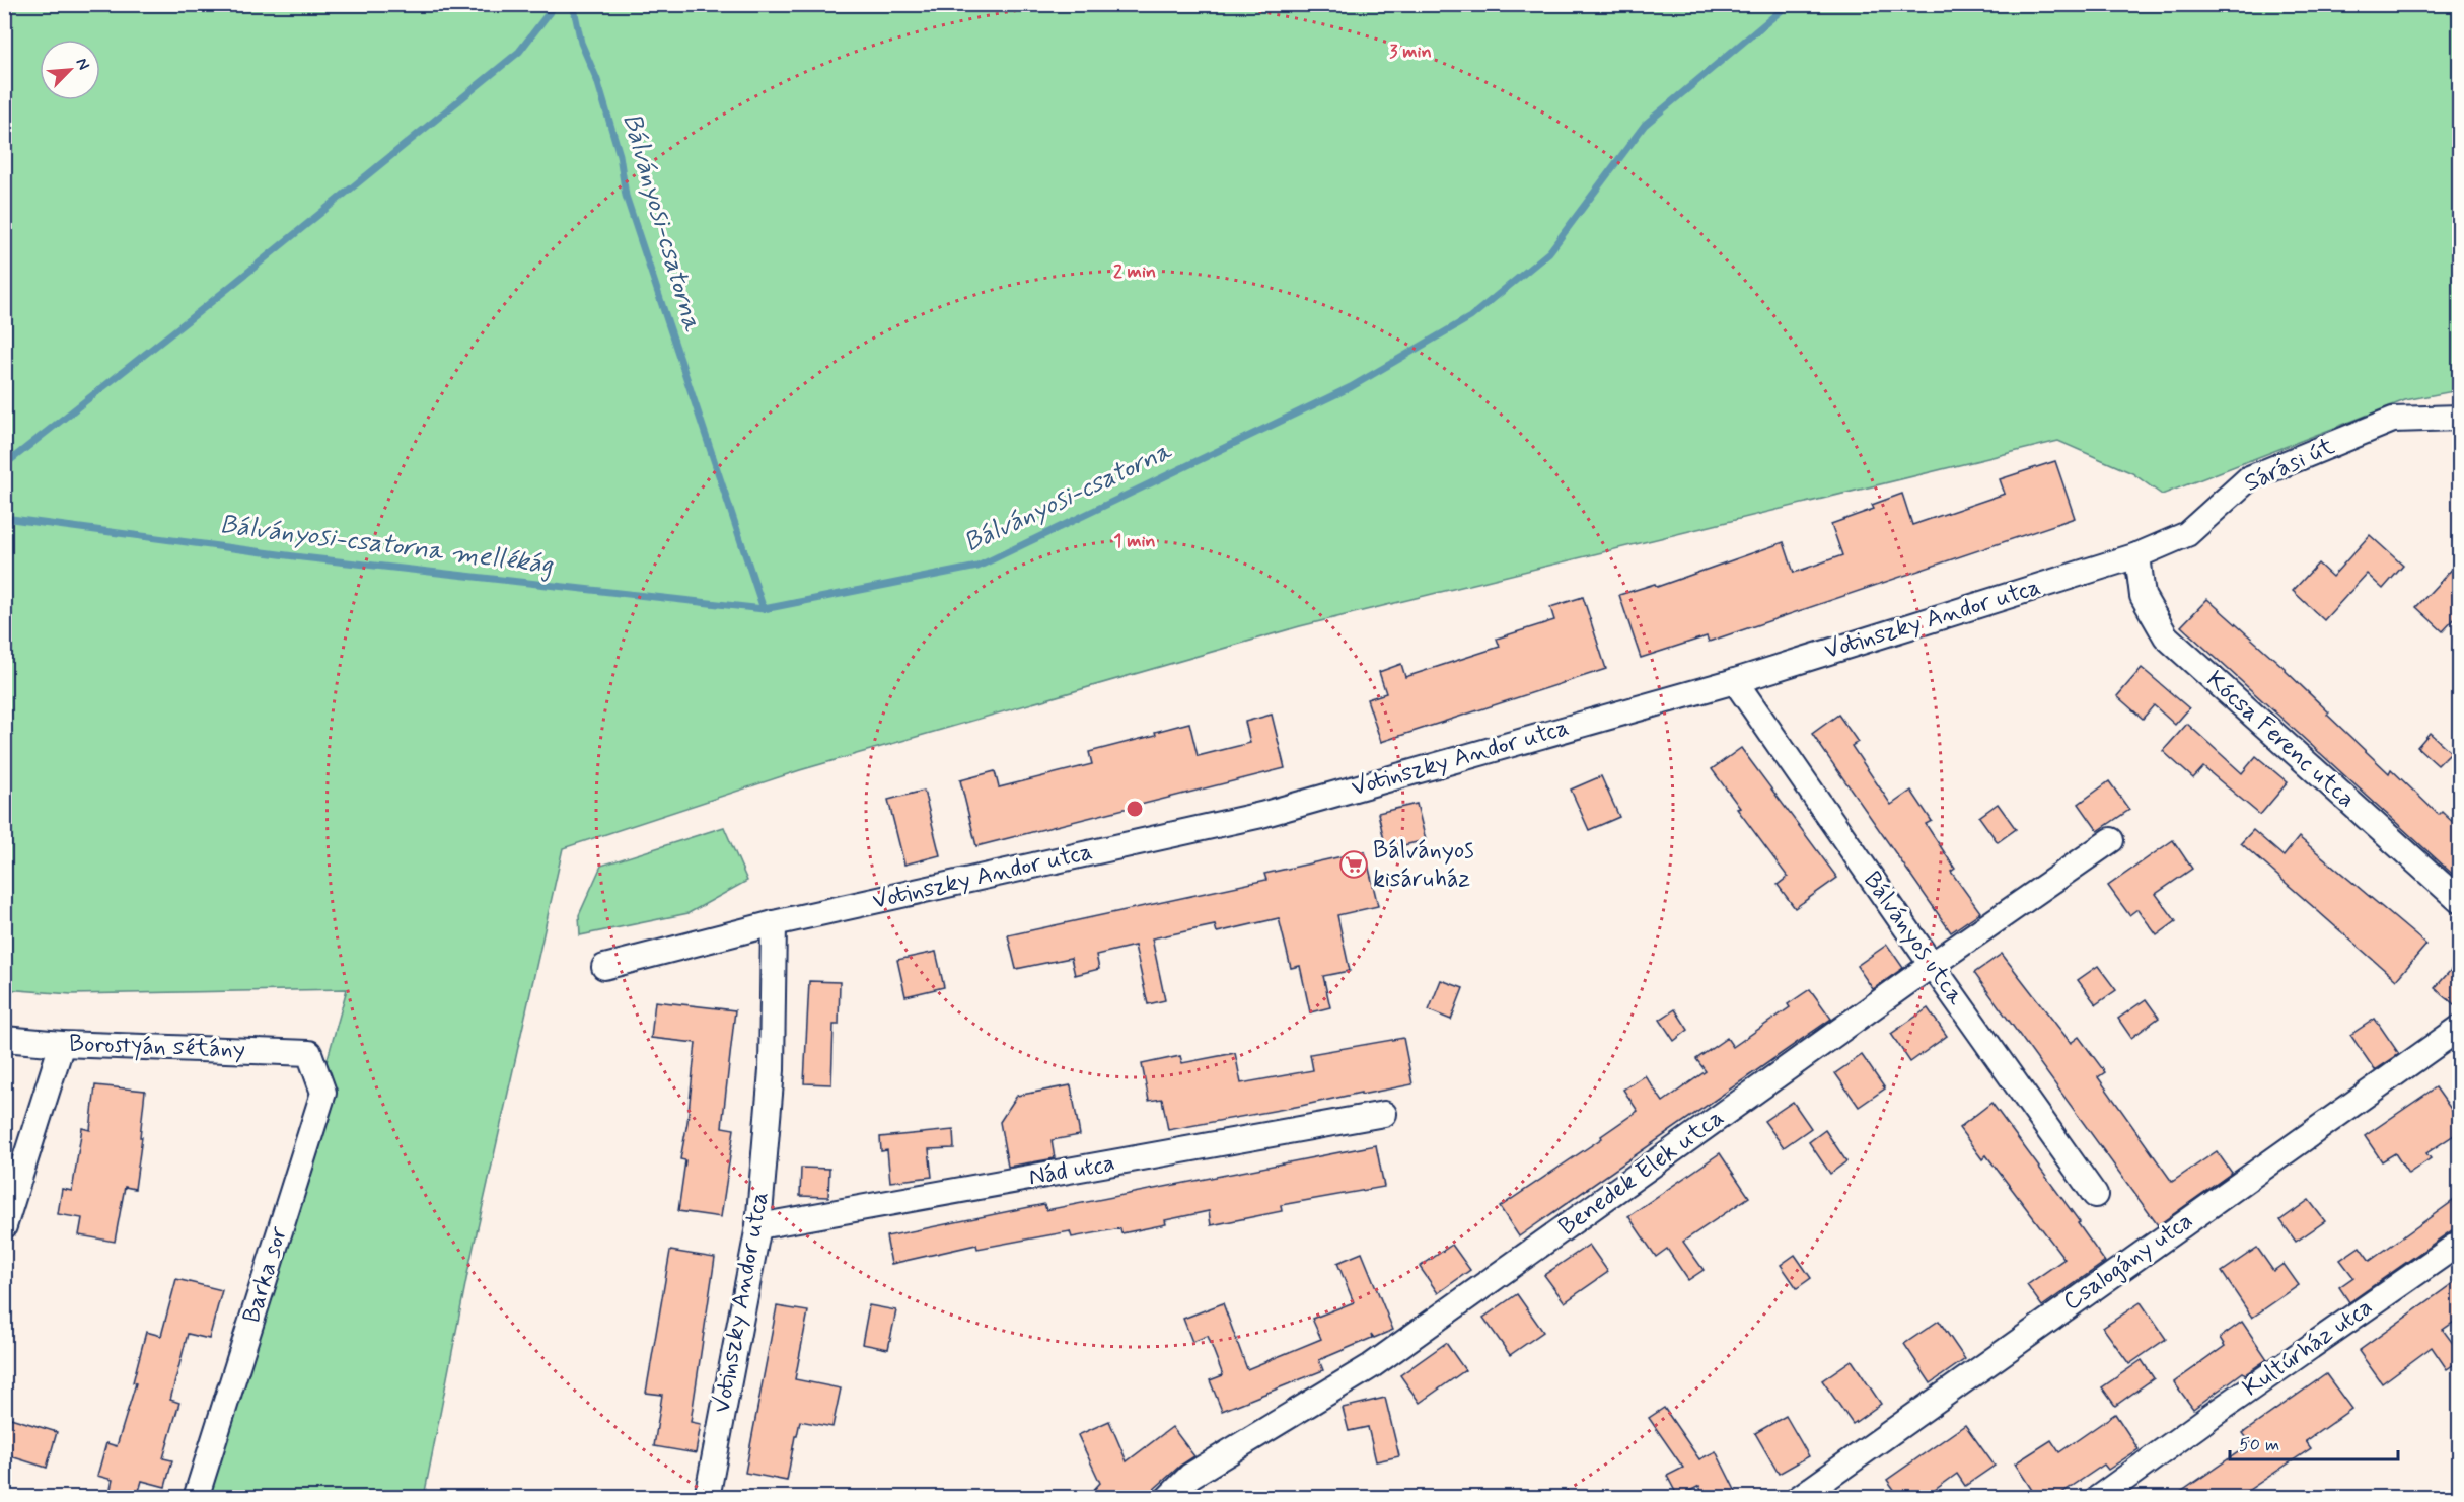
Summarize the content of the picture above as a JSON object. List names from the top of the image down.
{
  "streets": {
    "street": [
      "Sárási út",
      "Votinszky Andor utca",
      "Kócsa Ferenc utca",
      "Bálványos utca",
      "Borostyán sétány",
      "Nád utca",
      "Benedek Elek utca",
      "Csalogány utca",
      "Barka sor",
      "Kultúrház utca"
    ]
  },
  "crossings": [
    ["Sárási út", "Votinszky Andor utca"],
    ["Sárási út", "Kócsa Ferenc utca"],
    ["Votinszky Andor utca", "Kócsa Ferenc utca"],
    ["Votinszky Andor utca", "Bálványos utca"],
    ["Votinszky Andor utca", "Nád utca"],
    ["Bálványos utca", "Benedek Elek utca"],
    ["Borostyán sétány", "Barka sor"]
  ],
  "water": ["Bálványosi-csatorna", "Bálványosi-csatorna mellékág"],
  "places": {
    "supermarket": ["Bálványos kisáruház"]
  },
  "scale_bar": "50 m",
  "north": "top right",
  "rings": ["3 min", "2 min", "1 min"]
}
